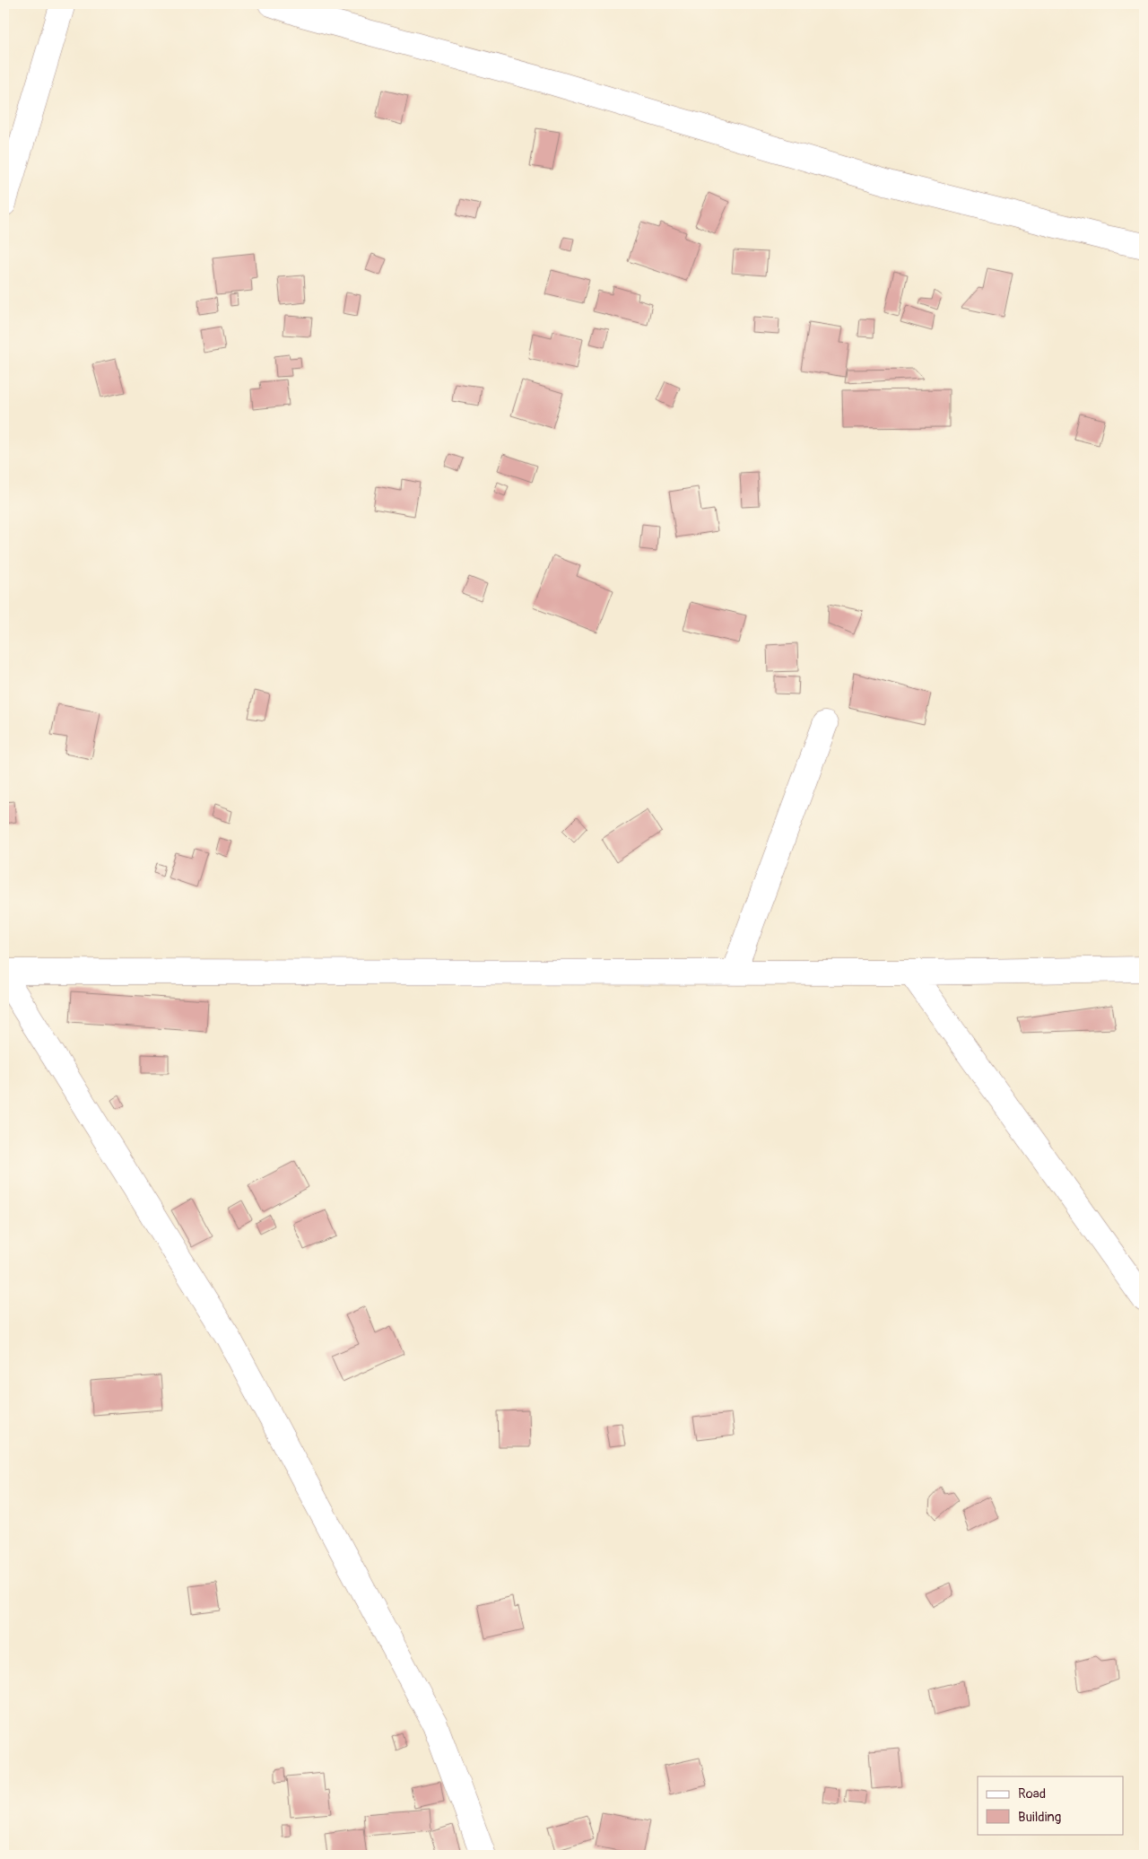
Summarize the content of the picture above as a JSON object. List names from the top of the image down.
{
  "legend": ["Road", "Building"]
}
